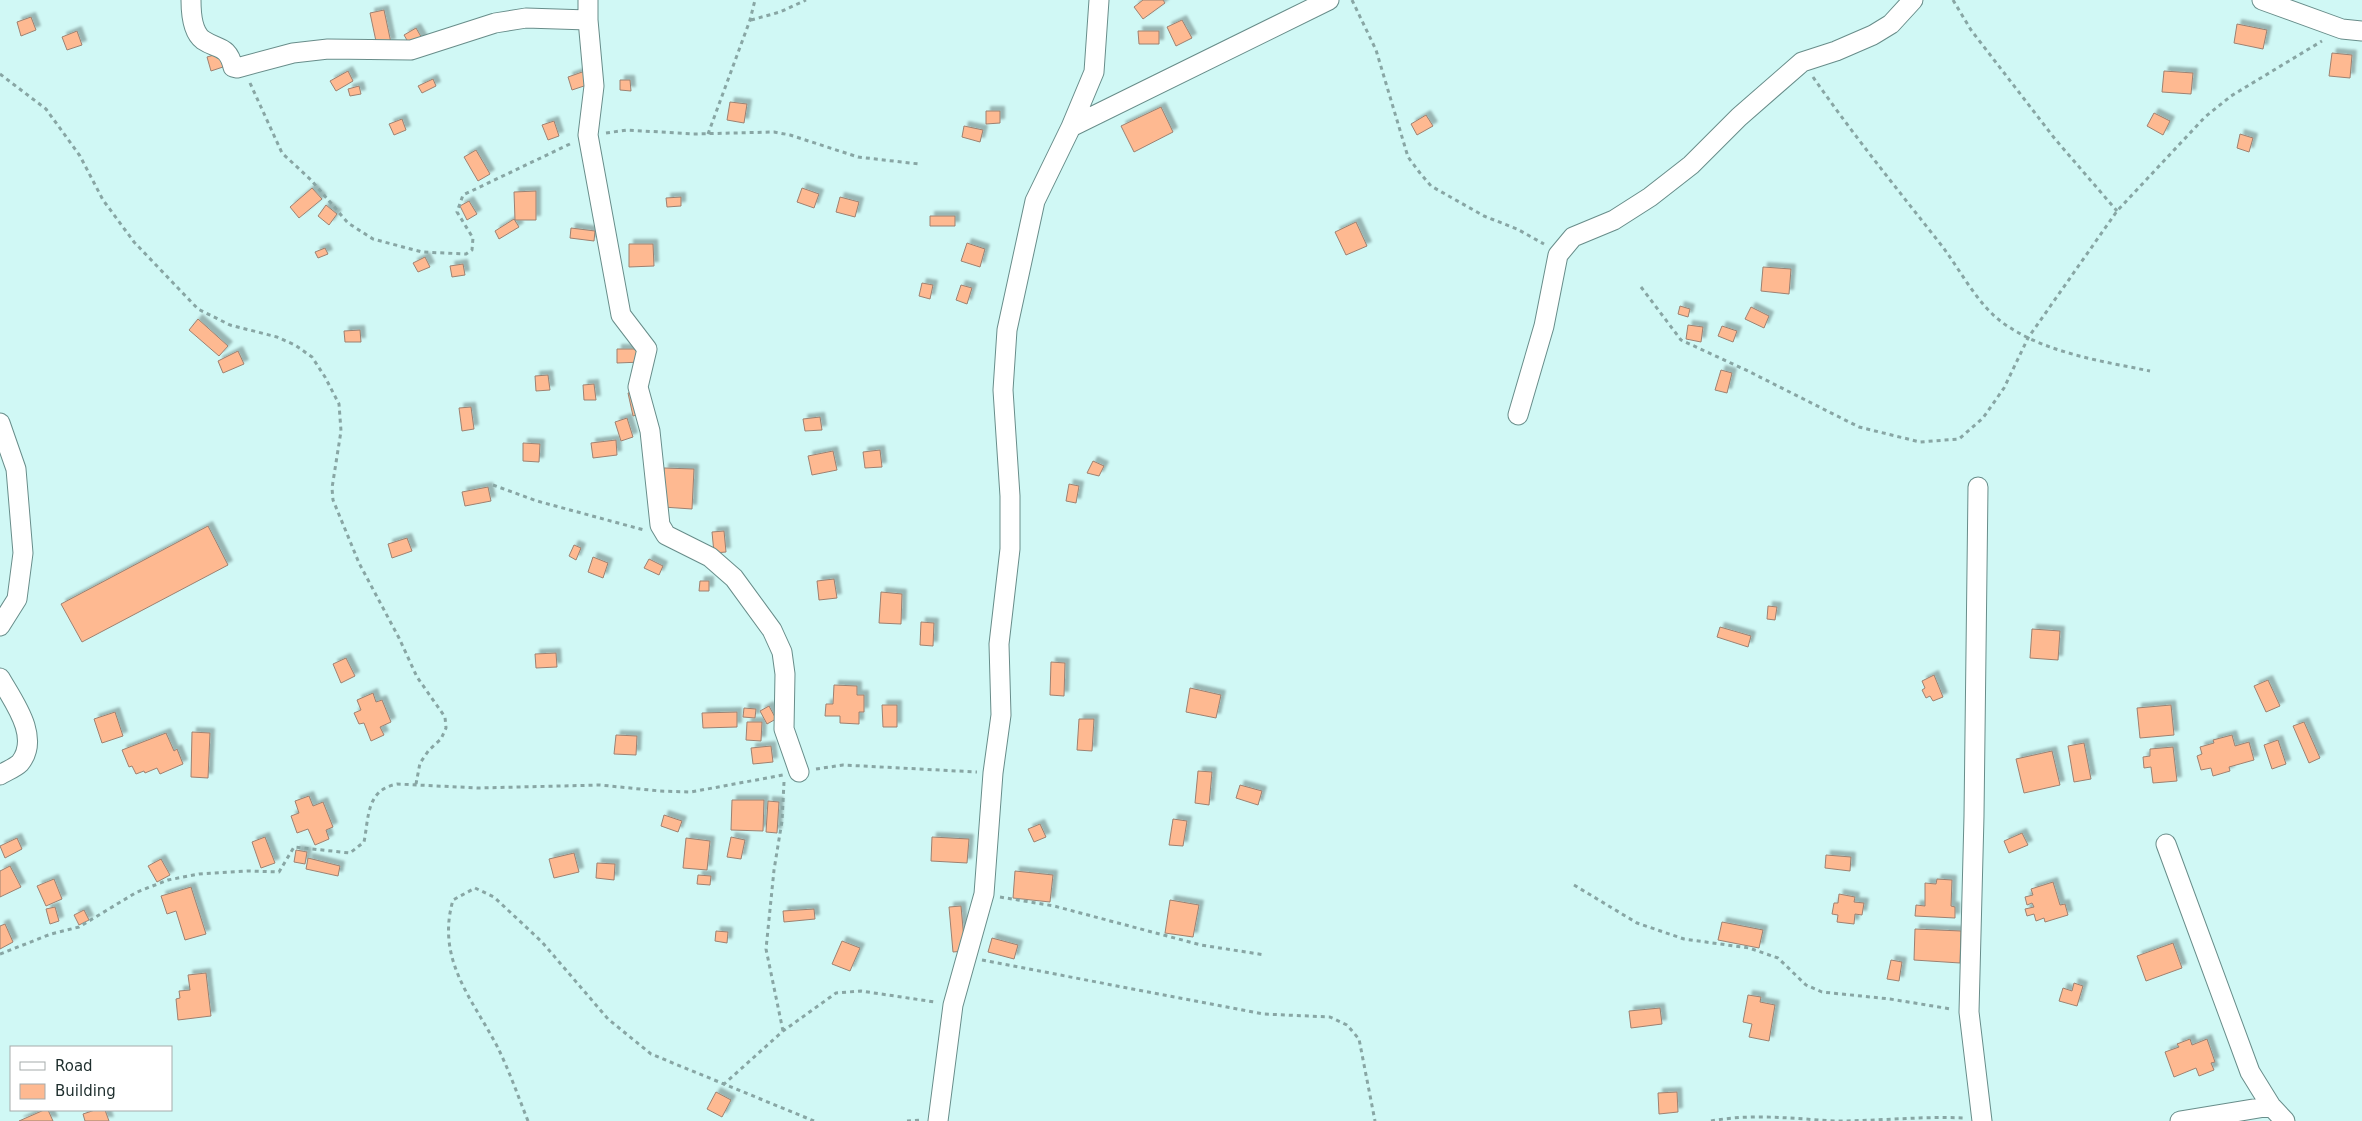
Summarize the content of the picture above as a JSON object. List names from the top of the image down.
{
  "legend": ["Road", "Building"]
}
